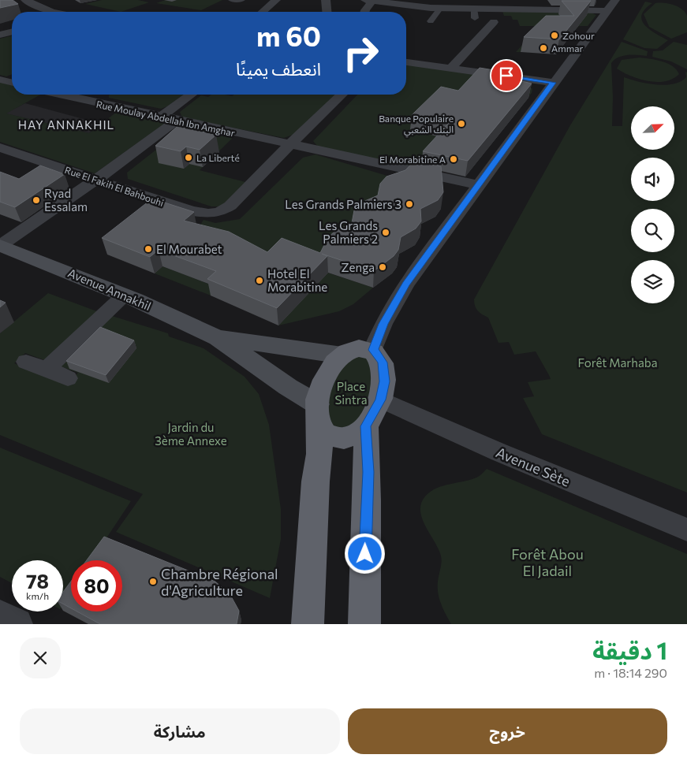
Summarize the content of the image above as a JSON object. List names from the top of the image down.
{
  "streets": {
    "main road": ["Avenue Annakhil"],
    "street": ["Rue Moulay Abdellah Ibn Amghar", "Rue El Fakih El Bahbouhi", "Avenue Sète"]
  },
  "crossings": [
    ["Rue Moulay Abdellah Ibn Amghar", "Rue El Fakih El Bahbouhi"],
    ["Avenue Annakhil", "Avenue Sète"]
  ],
  "districts": ["HAY ANNAKHIL"],
  "parks": [
    "Forêt Marhaba",
    "Place Sintra",
    "Jardin du 3ème Annexe",
    "Forêt Abou El Jadail"
  ],
  "places": [
    "Zohour",
    "Ammar",
    "Banque Populaire البنك الشعبي",
    "La Liberté",
    "El Morabitine A",
    "Ryad Essalam",
    "Les Grands Palmiers 3",
    "Les Grands Palmiers 2",
    "El Mourabet",
    "Zenga",
    "Hotel El Morabitine",
    "Chambre Régional d'Agriculture"
  ],
  "north": "top right",
  "page": {
    "turn": ["60 m", "انعطف يمينًا"],
    "speed": "78 km/h",
    "limit": "80",
    "heading": ["1 دقيقة", "290 m · 18:14"],
    "buttons": ["خروج", "مشاركة"]
  }
}
